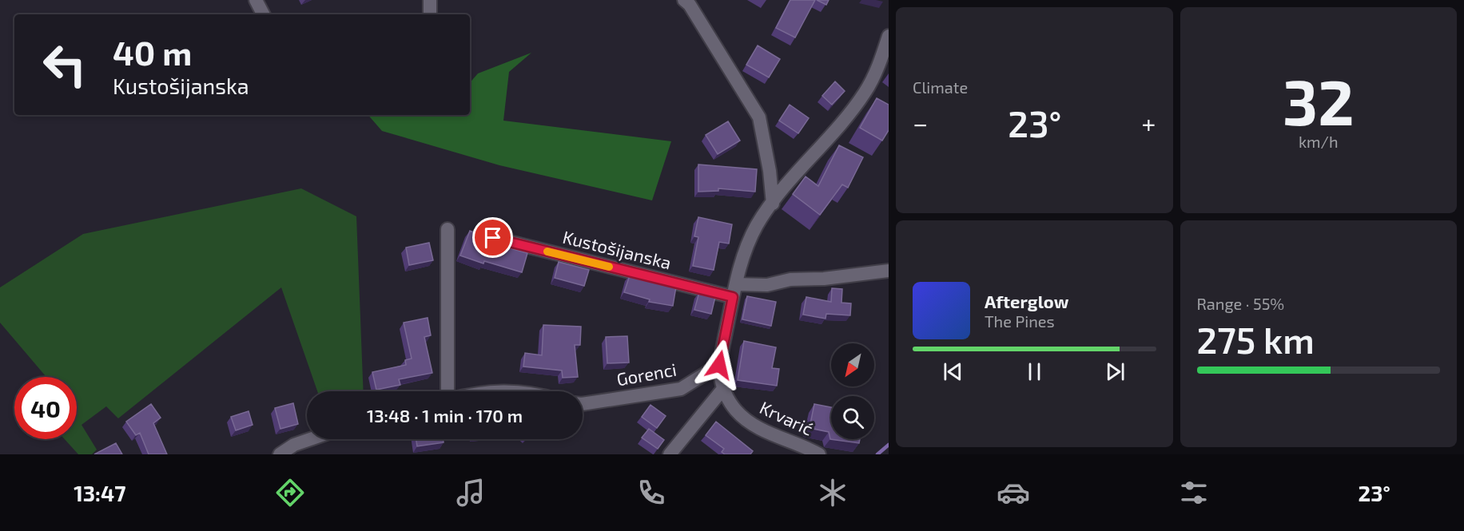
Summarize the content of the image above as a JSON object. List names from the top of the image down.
{
  "streets": {
    "street": ["Kustošijanska", "Gorenci", "Krvarić"]
  },
  "north": "bottom left",
  "page": {
    "tile": [
      "Climate",
      ["32", "km/h"],
      ["Range · 55%", "275 km"]
    ],
    "turn": ["40 m", "Kustošijanska"],
    "heat": ["−", "23°", "+"],
    "song": ["Afterglow", "The Pines"],
    "limit": "40",
    "trip": "13:48 · 1 min · 170 m",
    "tabs": ["13:47", "23°"]
  }
}
